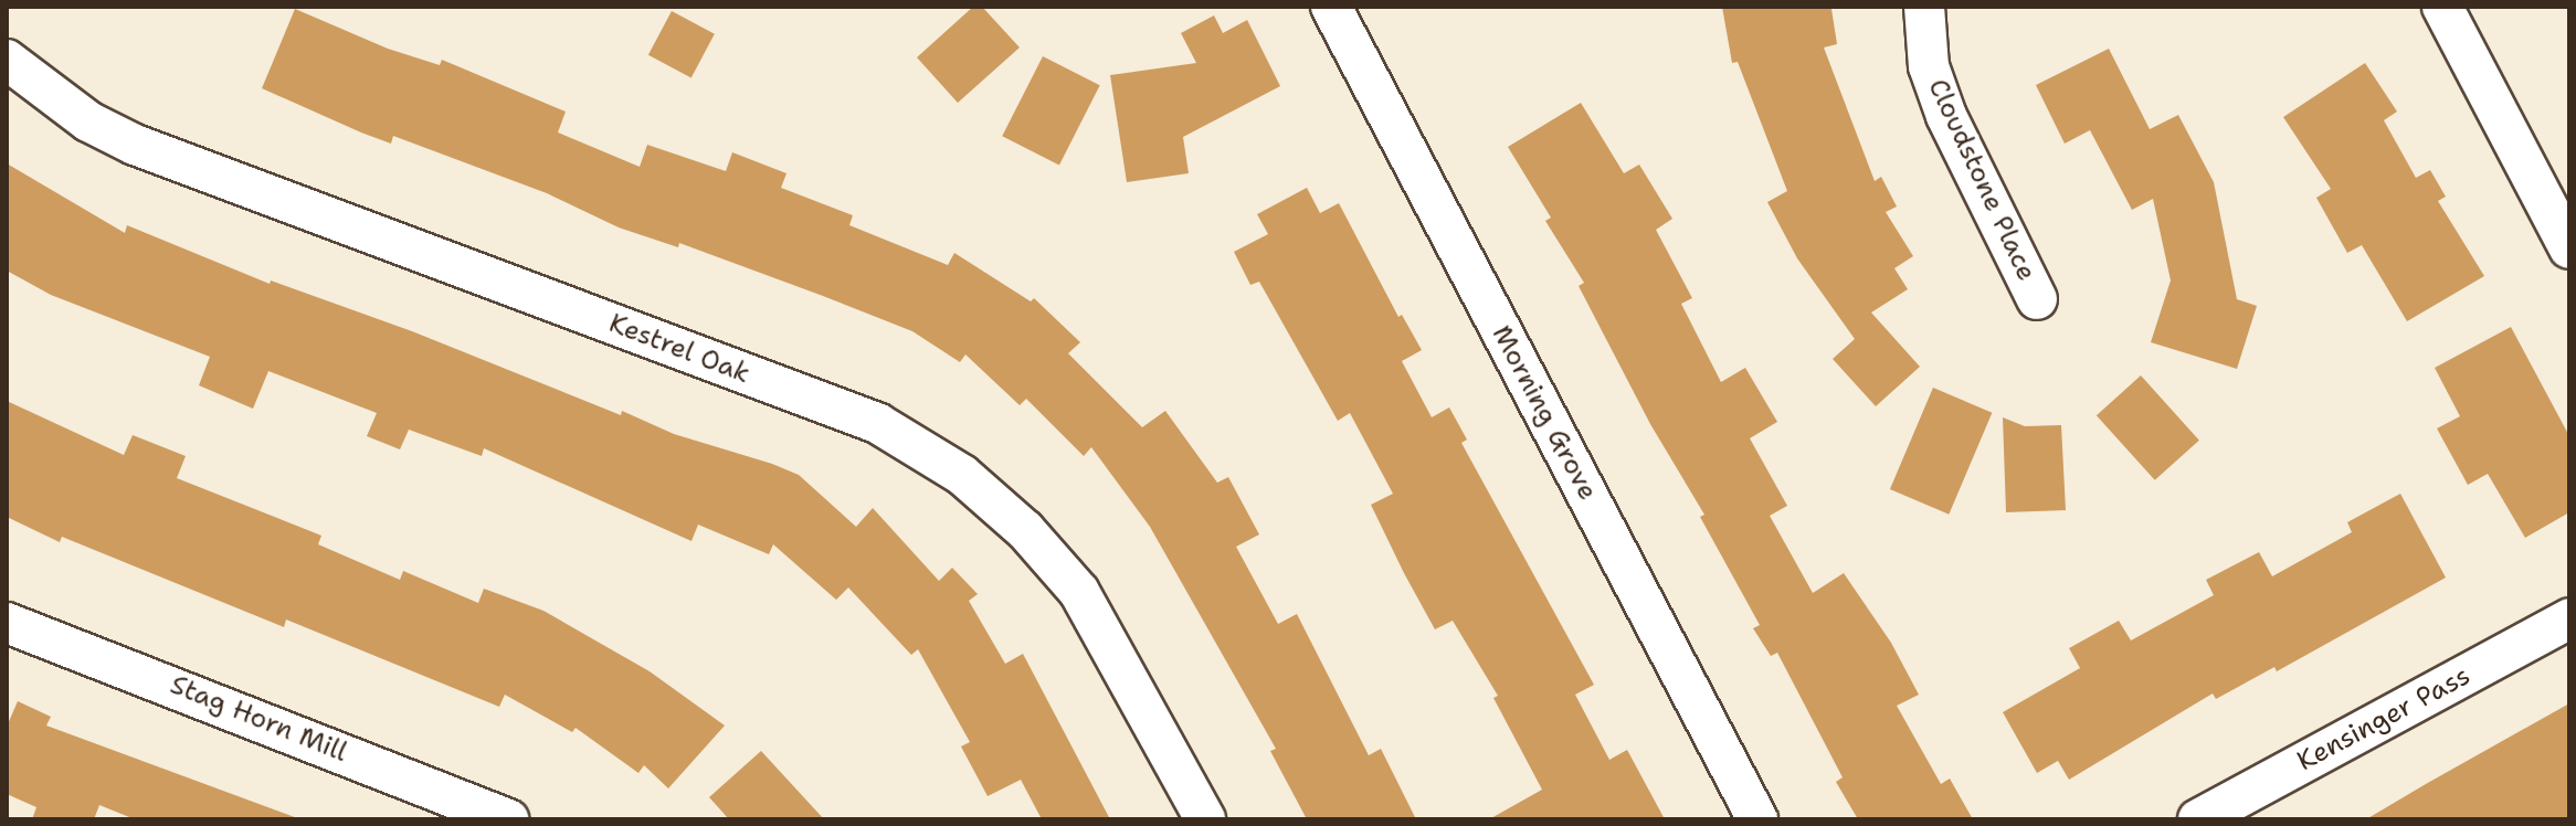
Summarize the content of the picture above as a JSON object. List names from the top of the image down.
{
  "streets": {
    "street": [
      "Cloudstone Place",
      "Kestrel Oak",
      "Morning Grove",
      "Stag Horn Mill",
      "Kensinger Pass"
    ]
  }
}
